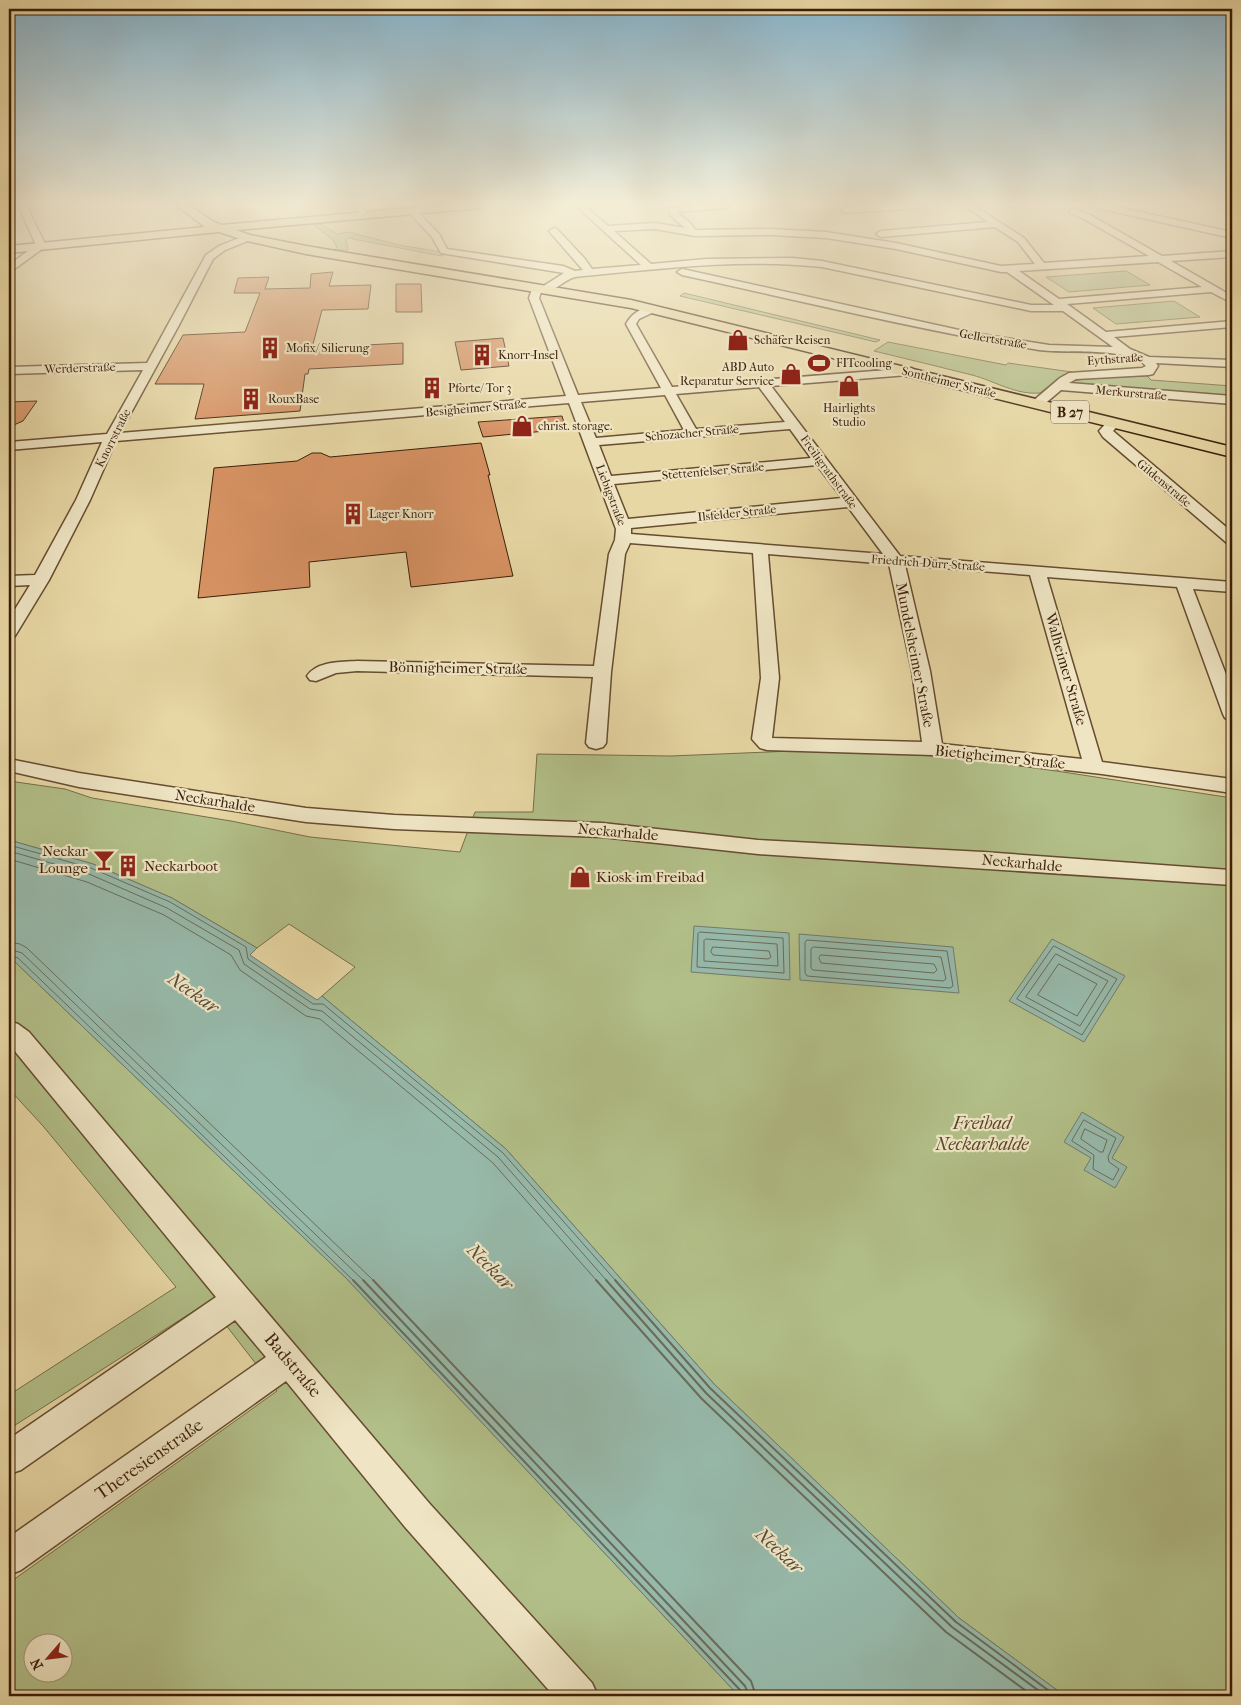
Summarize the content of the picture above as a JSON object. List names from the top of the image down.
{
  "streets": {
    "main road": ["Sontheimer Straße", "B 27"],
    "street": [
      "Gellertstraße",
      "Eythstraße",
      "Werderstraße",
      "Merkurstraße",
      "Besigheimer Straße",
      "Schozacher Straße",
      "Knorrstraße",
      "Stettenfelser Straße",
      "Freiligrathstraße",
      "Gildenstraße",
      "Liebigstraße",
      "Ilsfelder Straße",
      "Friedrich-Dürr-Straße",
      "Mundelsheimer Straße",
      "Bönnigheimer Straße",
      "Walheimer Straße",
      "Bietigheimer Straße",
      "Neckarhalde",
      "Badstraße",
      "Theresienstraße"
    ]
  },
  "crossings": [
    ["Gellertstraße", "Eythstraße"],
    ["Eythstraße", "Merkurstraße"],
    ["Werderstraße", "Knorrstraße"],
    ["Sontheimer Straße", "Besigheimer Straße"],
    ["Sontheimer Straße", "Gildenstraße"],
    ["Sontheimer Straße", "Liebigstraße"],
    ["Besigheimer Straße", "Knorrstraße"],
    ["Besigheimer Straße", "Freiligrathstraße"],
    ["Besigheimer Straße", "Liebigstraße"],
    ["Schozacher Straße", "Freiligrathstraße"],
    ["Schozacher Straße", "Liebigstraße"],
    ["Stettenfelser Straße", "Freiligrathstraße"],
    ["Stettenfelser Straße", "Liebigstraße"],
    ["Freiligrathstraße", "Ilsfelder Straße"],
    ["Freiligrathstraße", "Friedrich-Dürr-Straße"],
    ["Freiligrathstraße", "Mundelsheimer Straße"],
    ["Liebigstraße", "Ilsfelder Straße"],
    ["Liebigstraße", "Friedrich-Dürr-Straße"],
    ["Liebigstraße", "Bönnigheimer Straße"],
    ["Ilsfelder Straße", "Friedrich-Dürr-Straße"],
    ["Friedrich-Dürr-Straße", "Mundelsheimer Straße"],
    ["Friedrich-Dürr-Straße", "Walheimer Straße"],
    ["Friedrich-Dürr-Straße", "Bietigheimer Straße"],
    ["Mundelsheimer Straße", "Bietigheimer Straße"],
    ["Walheimer Straße", "Bietigheimer Straße"],
    ["Badstraße", "Theresienstraße"]
  ],
  "water": ["Neckar"],
  "parks": ["Freibad Neckarhalde"],
  "places": {
    "shop": [
      "Schäfer Reisen",
      "ABD Auto Reparatur Service",
      "Hairlights Studio",
      "christ. storage.",
      "Kiosk im Freibad"
    ],
    "building": [
      "Mofix/ Silierung",
      "Knorr-Insel",
      "Pforte/ Tor 3",
      "RouxBase",
      "Lager Knorr",
      "Neckarboot"
    ],
    "sports": ["FITcooling"],
    "bar": ["Neckar Lounge"]
  },
  "north": "bottom left"
}
